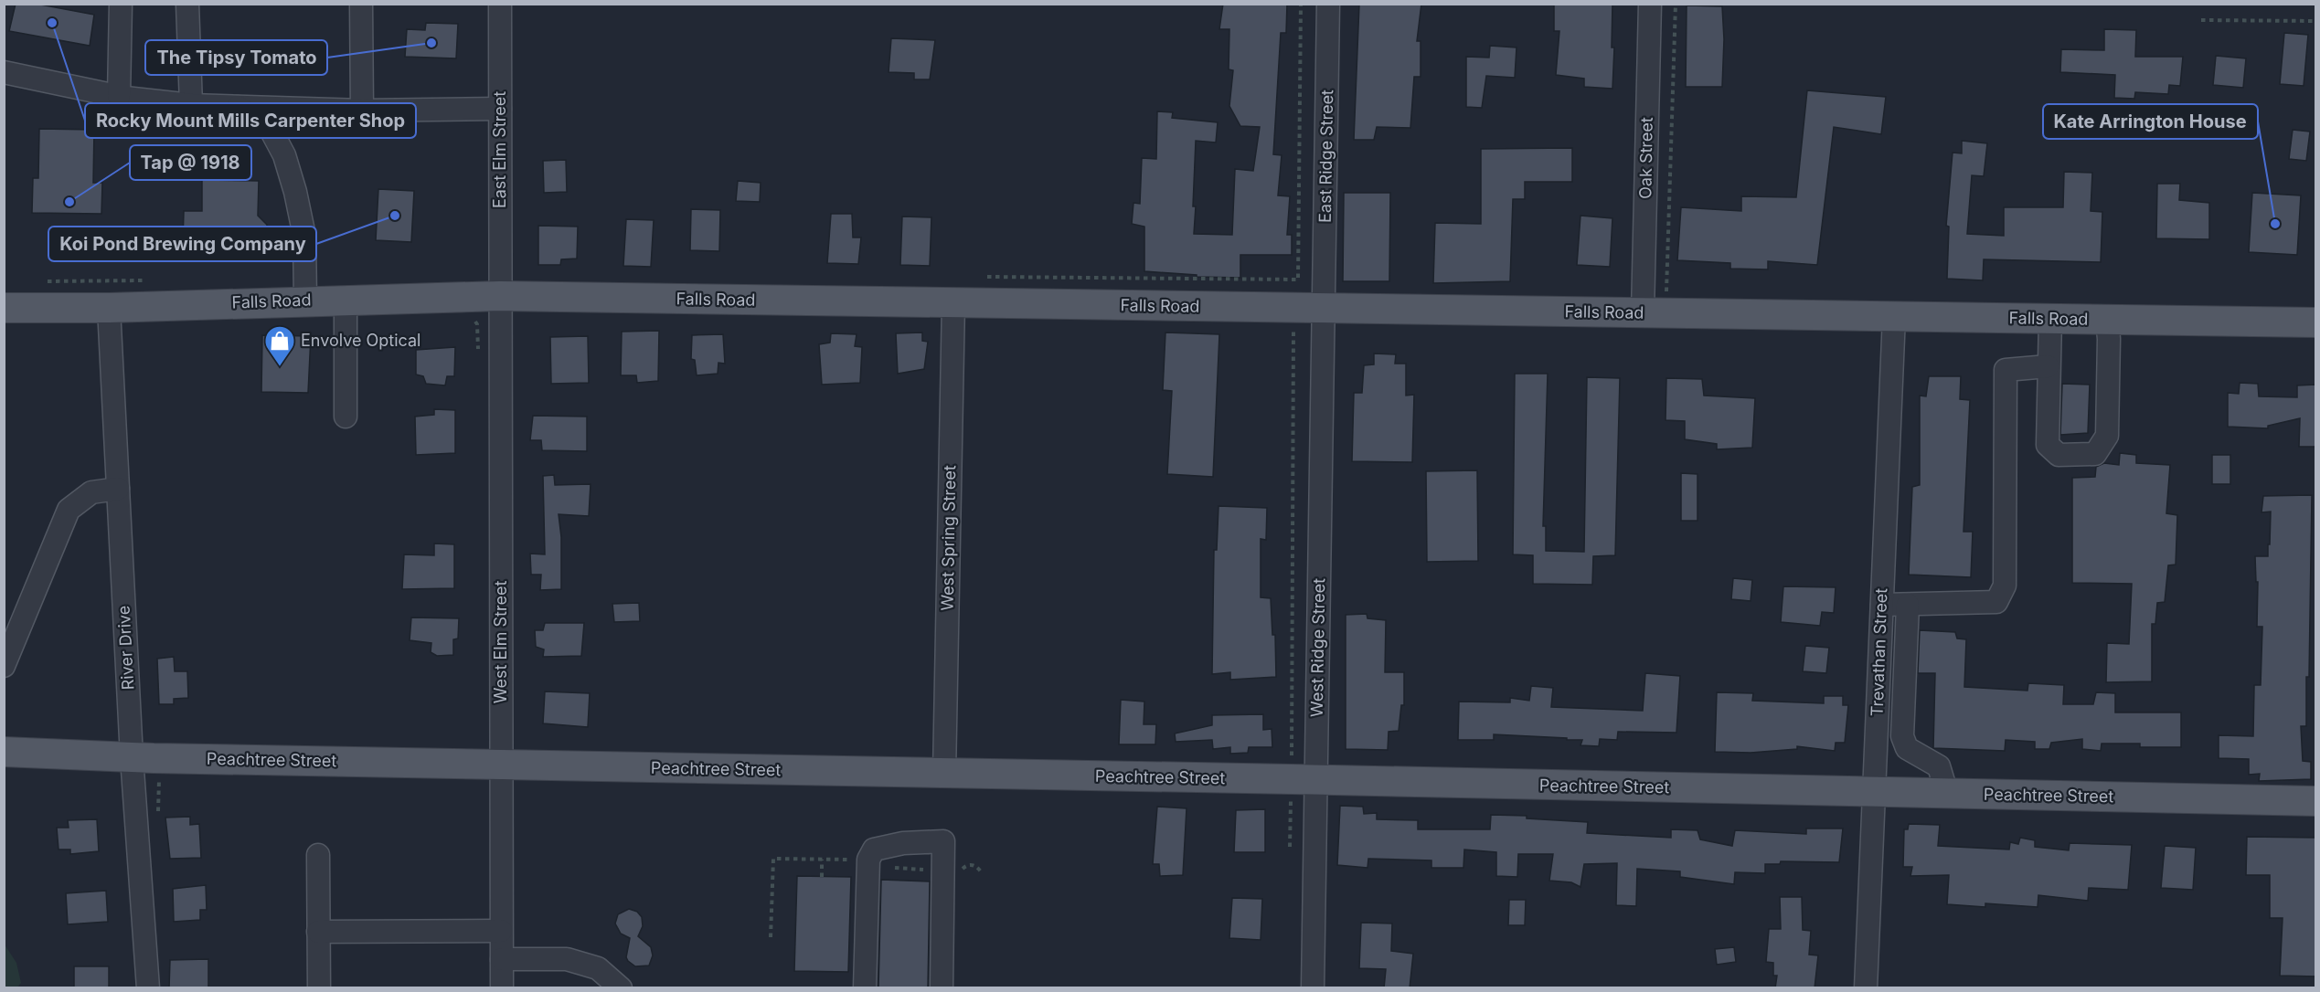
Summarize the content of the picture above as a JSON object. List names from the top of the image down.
{
  "streets": {
    "main road": ["Falls Road", "Peachtree Street"],
    "street": [
      "East Elm Street",
      "East Ridge Street",
      "Oak Street",
      "West Spring Street",
      "West Elm Street",
      "River Drive",
      "West Ridge Street",
      "Trevathan Street"
    ]
  },
  "crossings": [
    ["East Elm Street", "Falls Road"],
    ["East Elm Street", "West Elm Street"],
    ["East Ridge Street", "Falls Road"],
    ["East Ridge Street", "West Ridge Street"],
    ["Oak Street", "Falls Road"],
    ["Falls Road", "West Spring Street"],
    ["Falls Road", "West Elm Street"],
    ["Falls Road", "River Drive"],
    ["Falls Road", "West Ridge Street"],
    ["Falls Road", "Trevathan Street"],
    ["West Spring Street", "Peachtree Street"],
    ["West Elm Street", "Peachtree Street"],
    ["River Drive", "Peachtree Street"],
    ["West Ridge Street", "Peachtree Street"],
    ["Trevathan Street", "Peachtree Street"]
  ],
  "places": {
    "other": [
      "Rocky Mount Mills Carpenter Shop",
      "The Tipsy Tomato",
      "Tap @ 1918",
      "Koi Pond Brewing Company",
      "Kate Arrington House"
    ],
    "shop": ["Envolve Optical"]
  }
}
